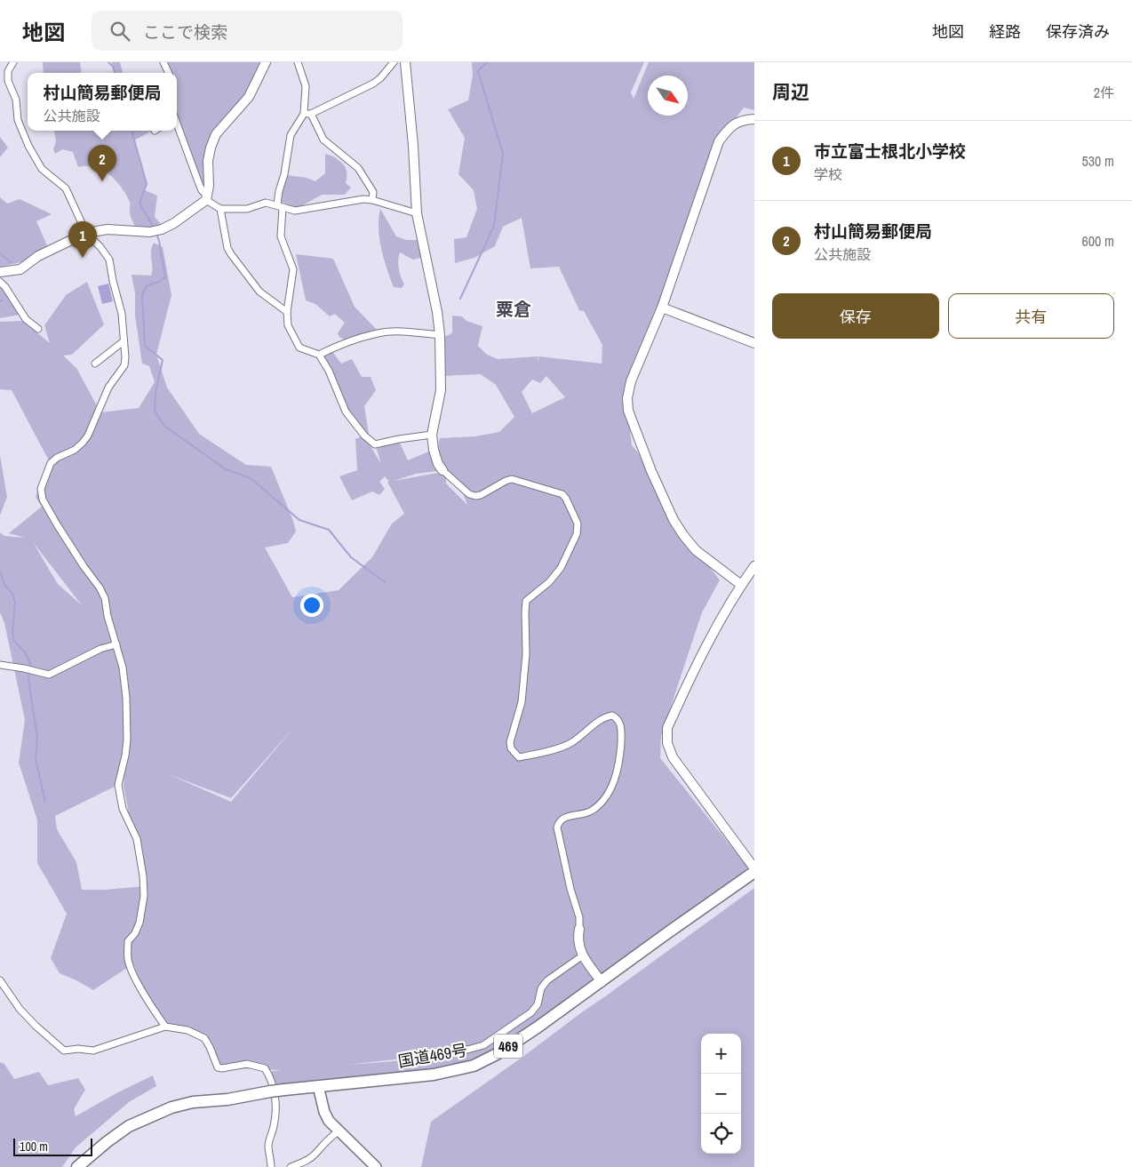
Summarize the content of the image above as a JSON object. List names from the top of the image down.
{
  "streets": {
    "highway": ["469", "国道469号"]
  },
  "districts": ["粟倉"],
  "scale_bar": "100 m",
  "north": "bottom right",
  "page": {
    "header": "地図",
    "search": "ここで検索",
    "nav": ["地図", "経路", "保存済み"],
    "heading": ["周辺", "2件"],
    "popup": ["村山簡易郵便局", "公共施設"],
    "list": [
      {
        "mark": "1",
        "name": "市立富士根北小学校",
        "note": "学校",
        "value": "530 m"
      },
      {
        "mark": "2",
        "name": "村山簡易郵便局",
        "note": "公共施設",
        "value": "600 m"
      }
    ],
    "pins": ["2", "1"],
    "buttons": ["保存", "共有"],
    "map_buttons": ["+", "−"],
    "scale": "100 m"
  }
}
